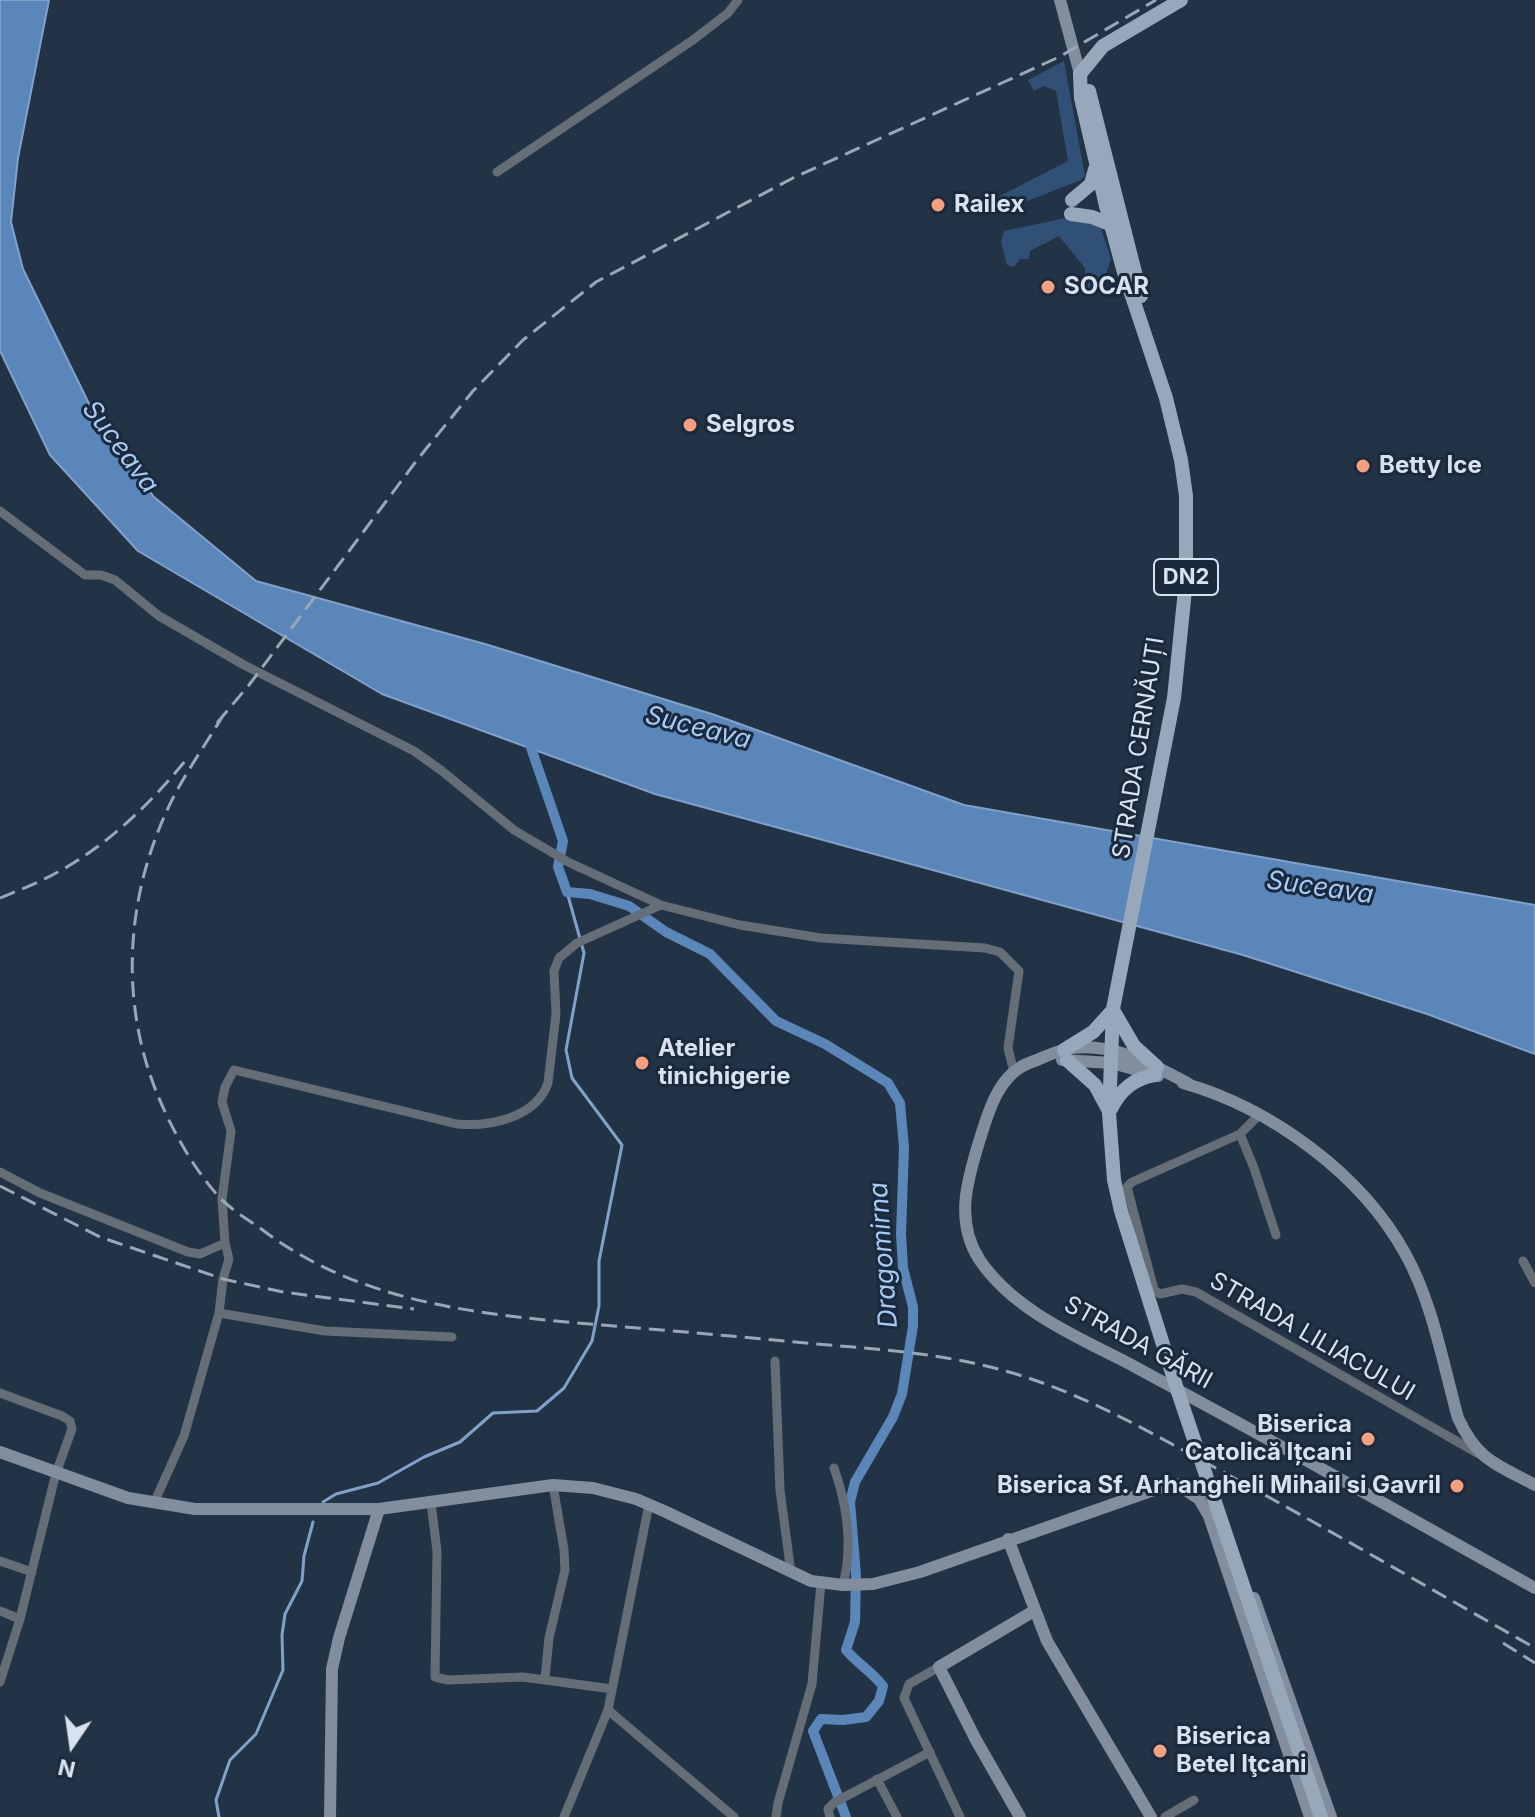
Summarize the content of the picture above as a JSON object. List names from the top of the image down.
{
  "streets": {
    "main road": ["DN2", "STRADA CERNĂUȚI"],
    "street": ["STRADA LILIACULUI", "STRADA GĂRII"]
  },
  "crossings": [
    ["DN2", "STRADA CERNĂUȚI"]
  ],
  "water": ["Suceava", "Dragomirna"],
  "places": [
    "Railex",
    "SOCAR",
    "Selgros",
    "Betty Ice",
    "Atelier tinichigerie",
    "Biserica Catolică Ițcani",
    "Biserica Sf. Arhangheli Mihail si Gavril",
    "Biserica Betel Iţcani"
  ],
  "north": "bottom"
}
